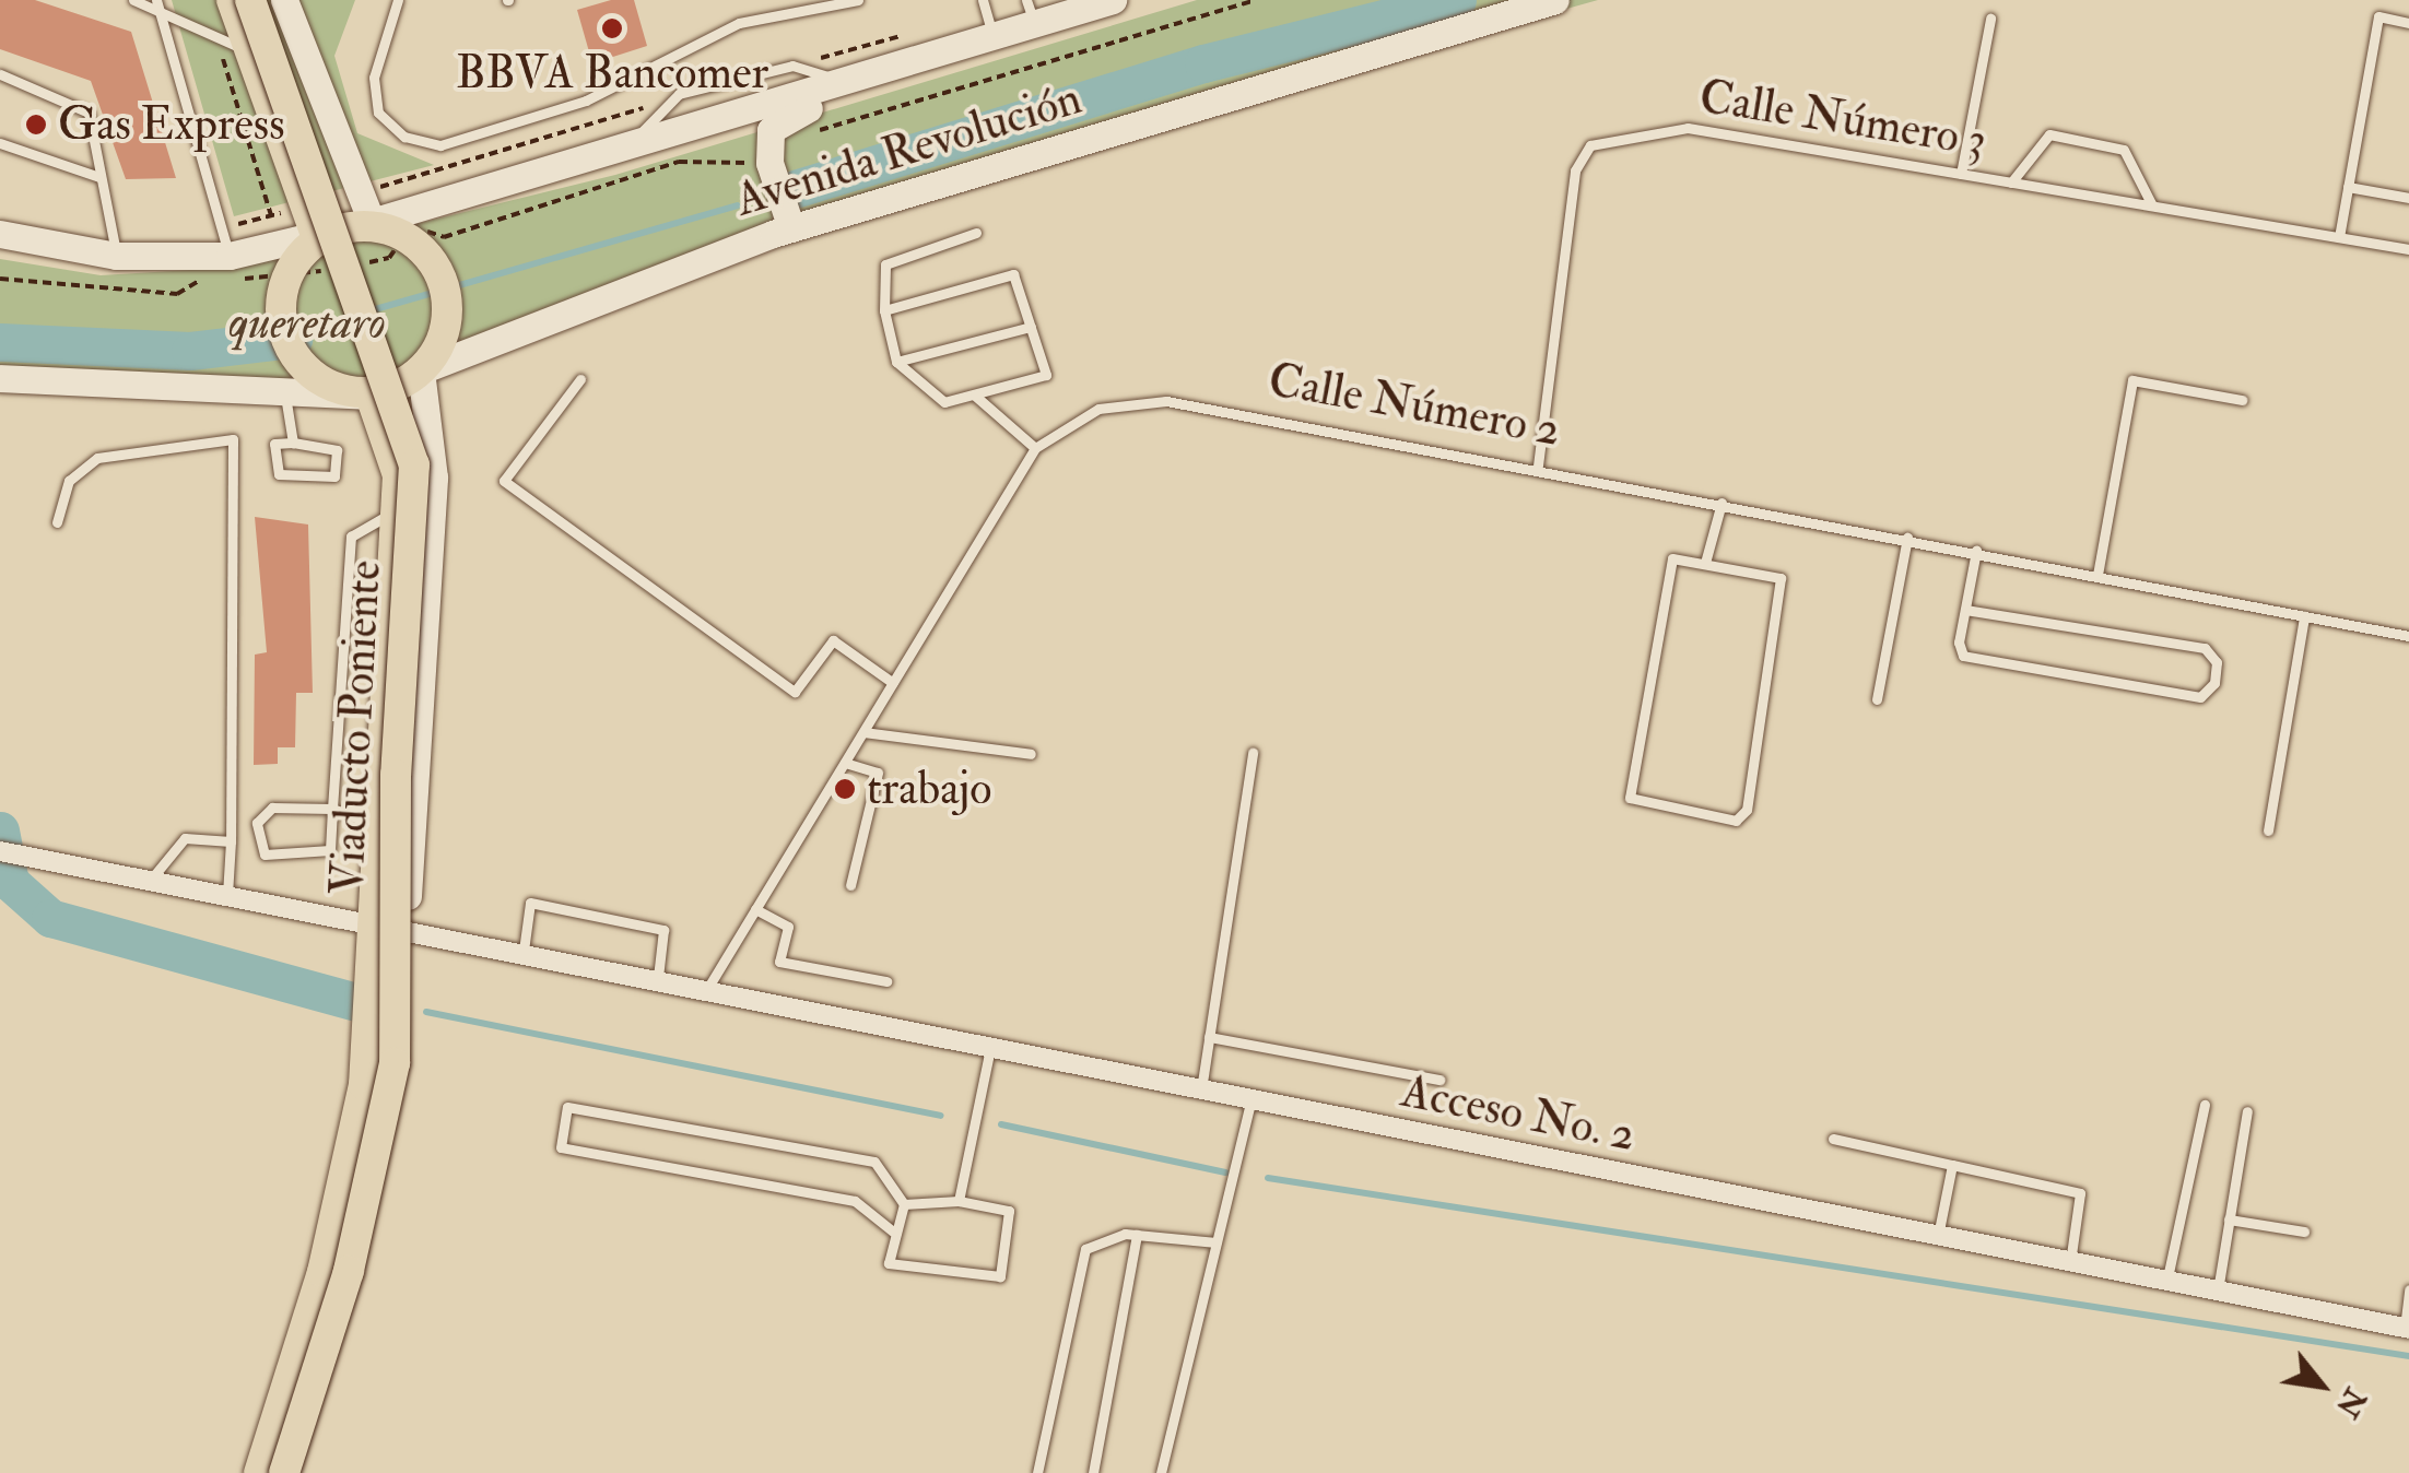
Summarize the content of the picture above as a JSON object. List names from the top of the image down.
{
  "streets": {
    "main road": ["Avenida Revolución", "Viaducto Poniente"],
    "street": ["Acceso No. 2"],
    "lane": ["Calle Número 3", "Calle Número 2"]
  },
  "crossings": [
    ["Calle Número 3", "Calle Número 2"],
    ["Calle Número 2", "Acceso No. 2"]
  ],
  "parks": ["queretaro"],
  "places": ["BBVA Bancomer", "Gas Express", "trabajo"],
  "north": "bottom right"
}
